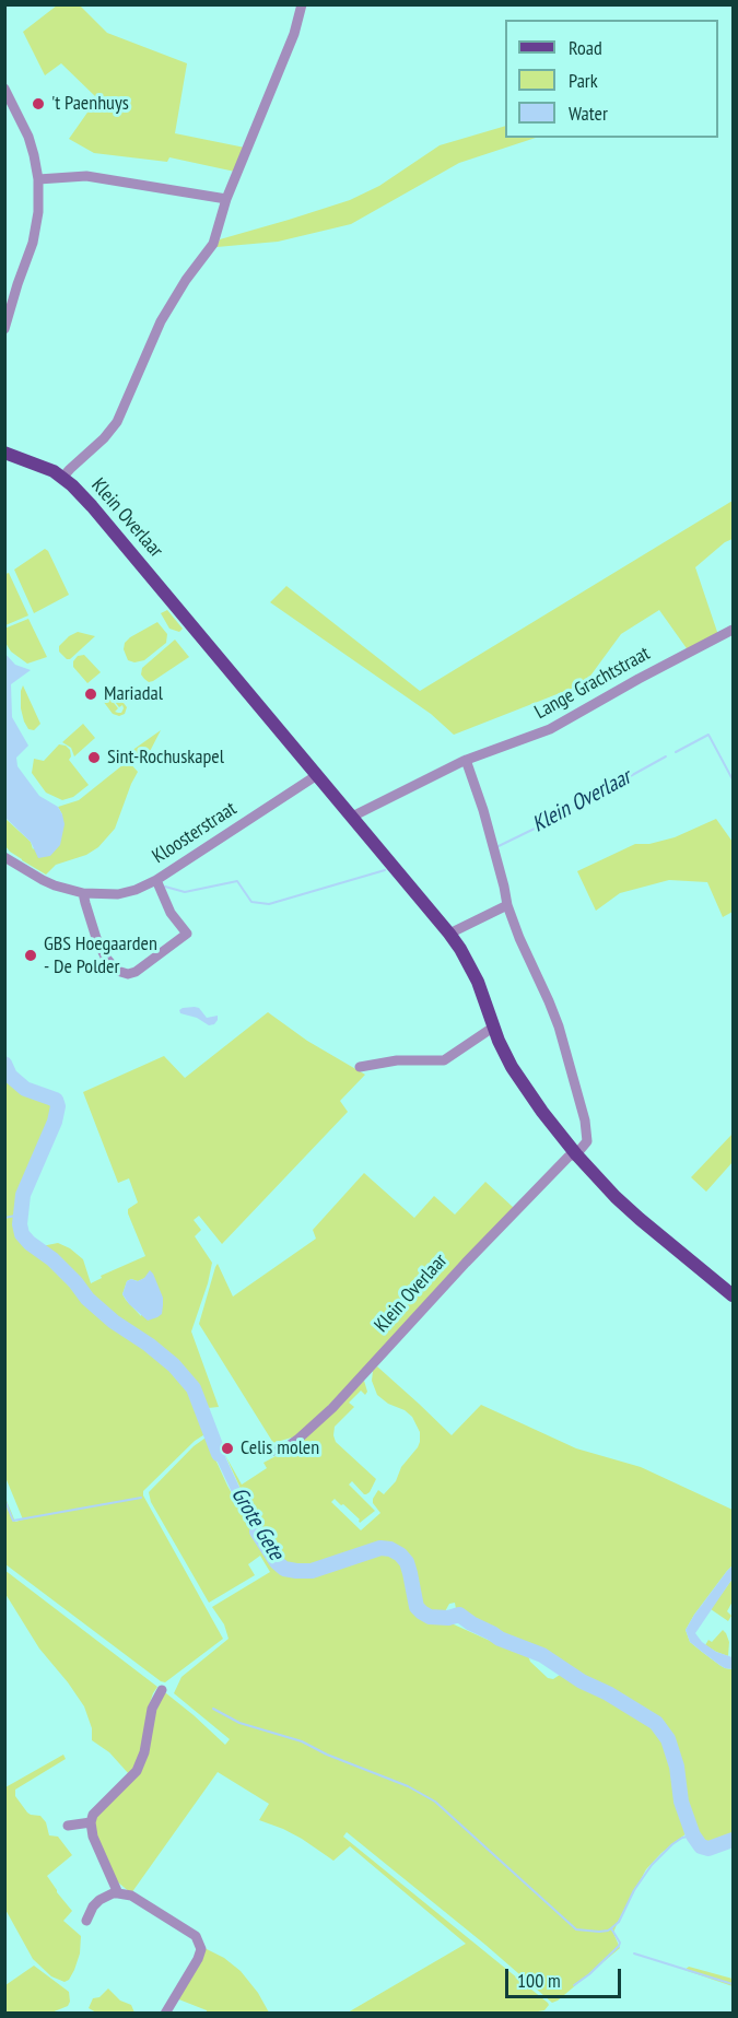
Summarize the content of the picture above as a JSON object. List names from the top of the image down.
{
  "streets": {
    "main road": ["Klein Overlaar"],
    "street": ["Lange Grachtstraat", "Kloosterstraat"]
  },
  "crossings": [
    ["Klein Overlaar", "Lange Grachtstraat"],
    ["Klein Overlaar", "Kloosterstraat"]
  ],
  "water": ["Klein Overlaar", "Grote Gete"],
  "places": [
    "'t Paenhuys",
    "Mariadal",
    "Sint-Rochuskapel",
    "GBS Hoegaarden - De Polder",
    "Celis molen"
  ],
  "legend": ["Road", "Park", "Water"],
  "scale_bar": "100 m"
}
